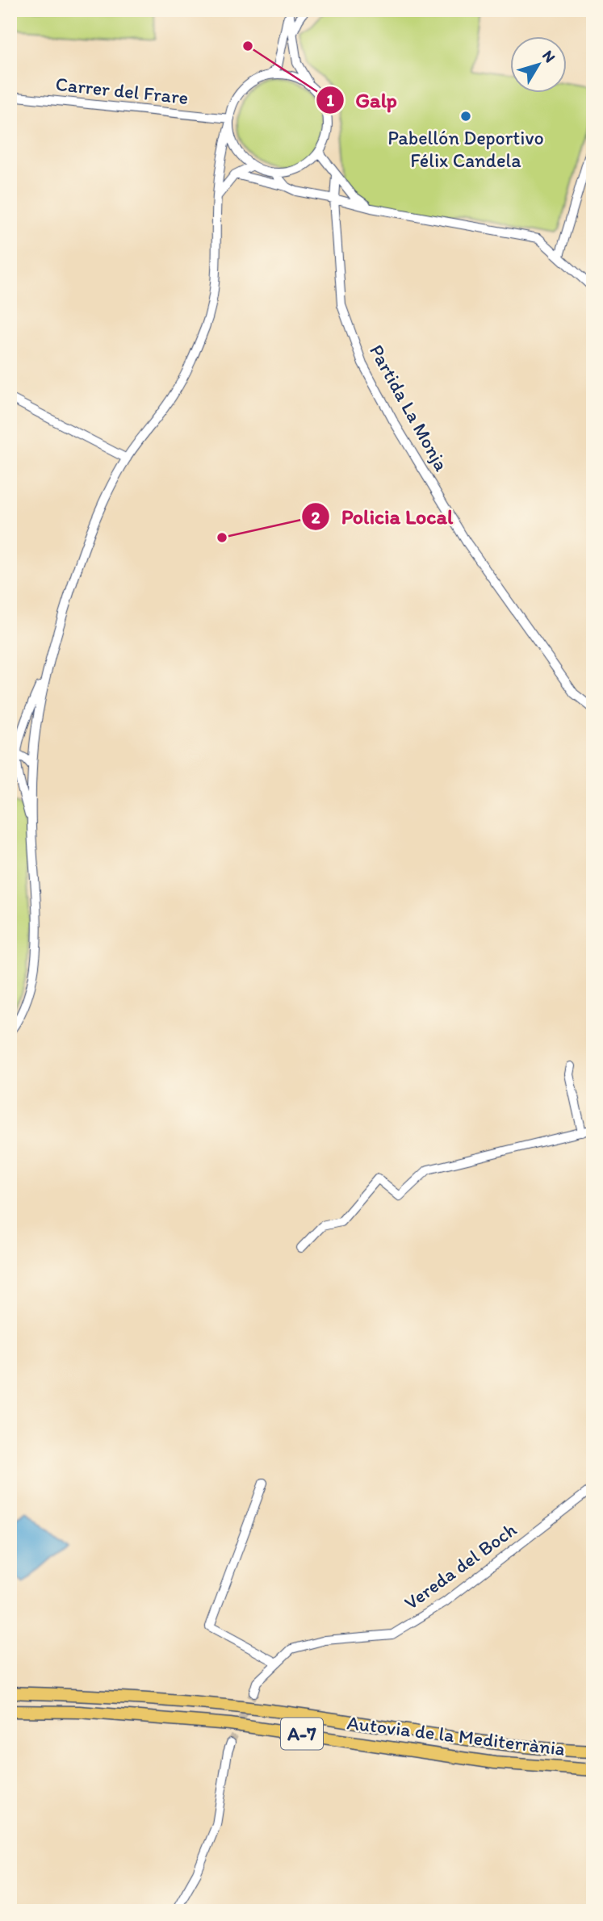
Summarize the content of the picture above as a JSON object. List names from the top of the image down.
{
  "streets": {
    "highway": ["A-7", "Autovia de la Mediterrània"],
    "street": ["Carrer del Frare", "Partida La Monja", "Vereda del Boch"]
  },
  "places": ["Galp", "Pabellón Deportivo Félix Candela", "Policia Local"],
  "north": "top right"
}
